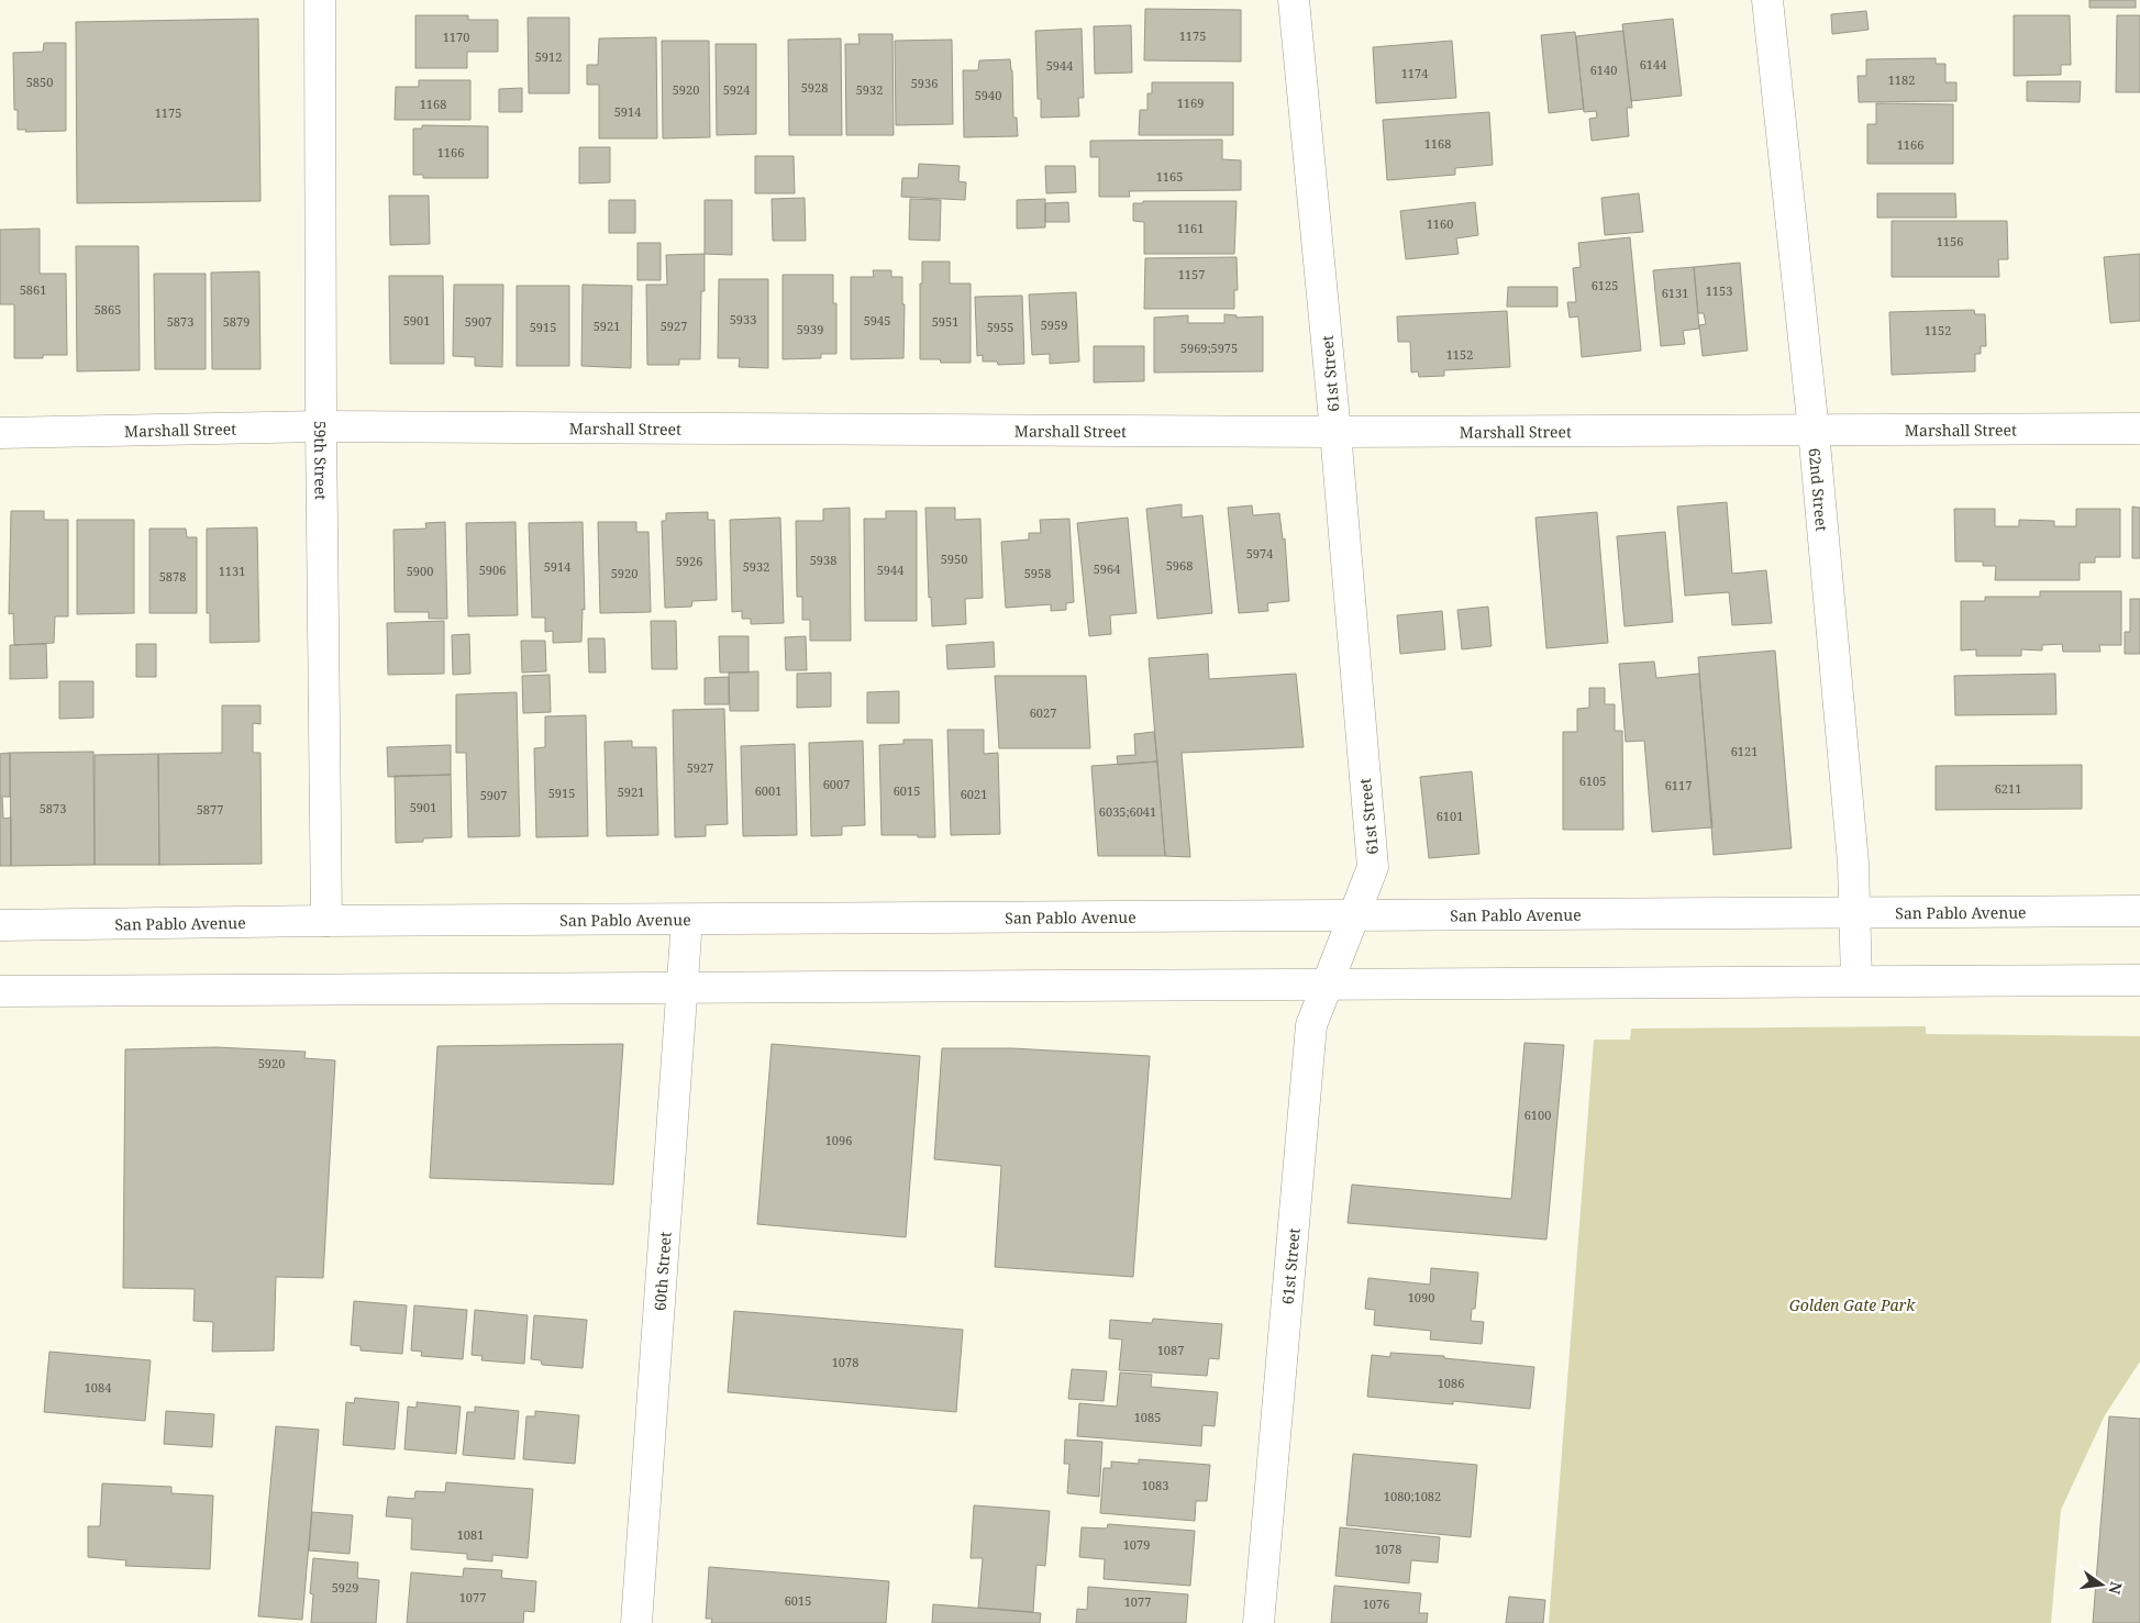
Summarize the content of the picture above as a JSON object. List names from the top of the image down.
{
  "streets": {
    "street": [
      "61st Street",
      "Marshall Street",
      "59th Street",
      "62nd Street",
      "San Pablo Avenue",
      "60th Street"
    ]
  },
  "crossings": [
    ["61st Street", "Marshall Street"],
    ["61st Street", "San Pablo Avenue"],
    ["Marshall Street", "59th Street"],
    ["Marshall Street", "62nd Street"],
    ["59th Street", "San Pablo Avenue"],
    ["62nd Street", "San Pablo Avenue"],
    ["San Pablo Avenue", "60th Street"]
  ],
  "parks": ["Golden Gate Park"],
  "house_numbers": [
    "1175",
    "1170",
    "5912",
    "6144",
    "5944",
    "6140",
    "1174",
    "1182",
    "5850",
    "5936",
    "5928",
    "5920",
    "5924",
    "5932",
    "5940",
    "1169",
    "1168",
    "5914",
    "1175",
    "1168",
    "1166",
    "1166",
    "1165",
    "1160",
    "1161",
    "1156",
    "1157",
    "6125",
    "5861",
    "1153",
    "6131",
    "5865",
    "5933",
    "5901",
    "5945",
    "5873",
    "5879",
    "5907",
    "5951",
    "5959",
    "5921",
    "5927",
    "5915",
    "5955",
    "5939",
    "1152",
    "5969;5975",
    "1152",
    "5974",
    "5950",
    "5938",
    "5926",
    "5968",
    "5914",
    "5932",
    "5964",
    "5906",
    "5944",
    "1131",
    "5900",
    "5920",
    "5958",
    "5878",
    "6027",
    "6121",
    "5927",
    "6105",
    "6007",
    "6117",
    "6211",
    "6001",
    "6015",
    "5921",
    "5915",
    "6021",
    "5907",
    "5901",
    "5873",
    "5877",
    "6035;6041",
    "6101",
    "5920",
    "6100",
    "1096",
    "1090",
    "1087",
    "1078",
    "1086",
    "1084",
    "1085",
    "1083",
    "1080;1082",
    "1081",
    "1079",
    "1078",
    "5929",
    "1077",
    "6015",
    "1077",
    "1076"
  ],
  "north": "right"
}
